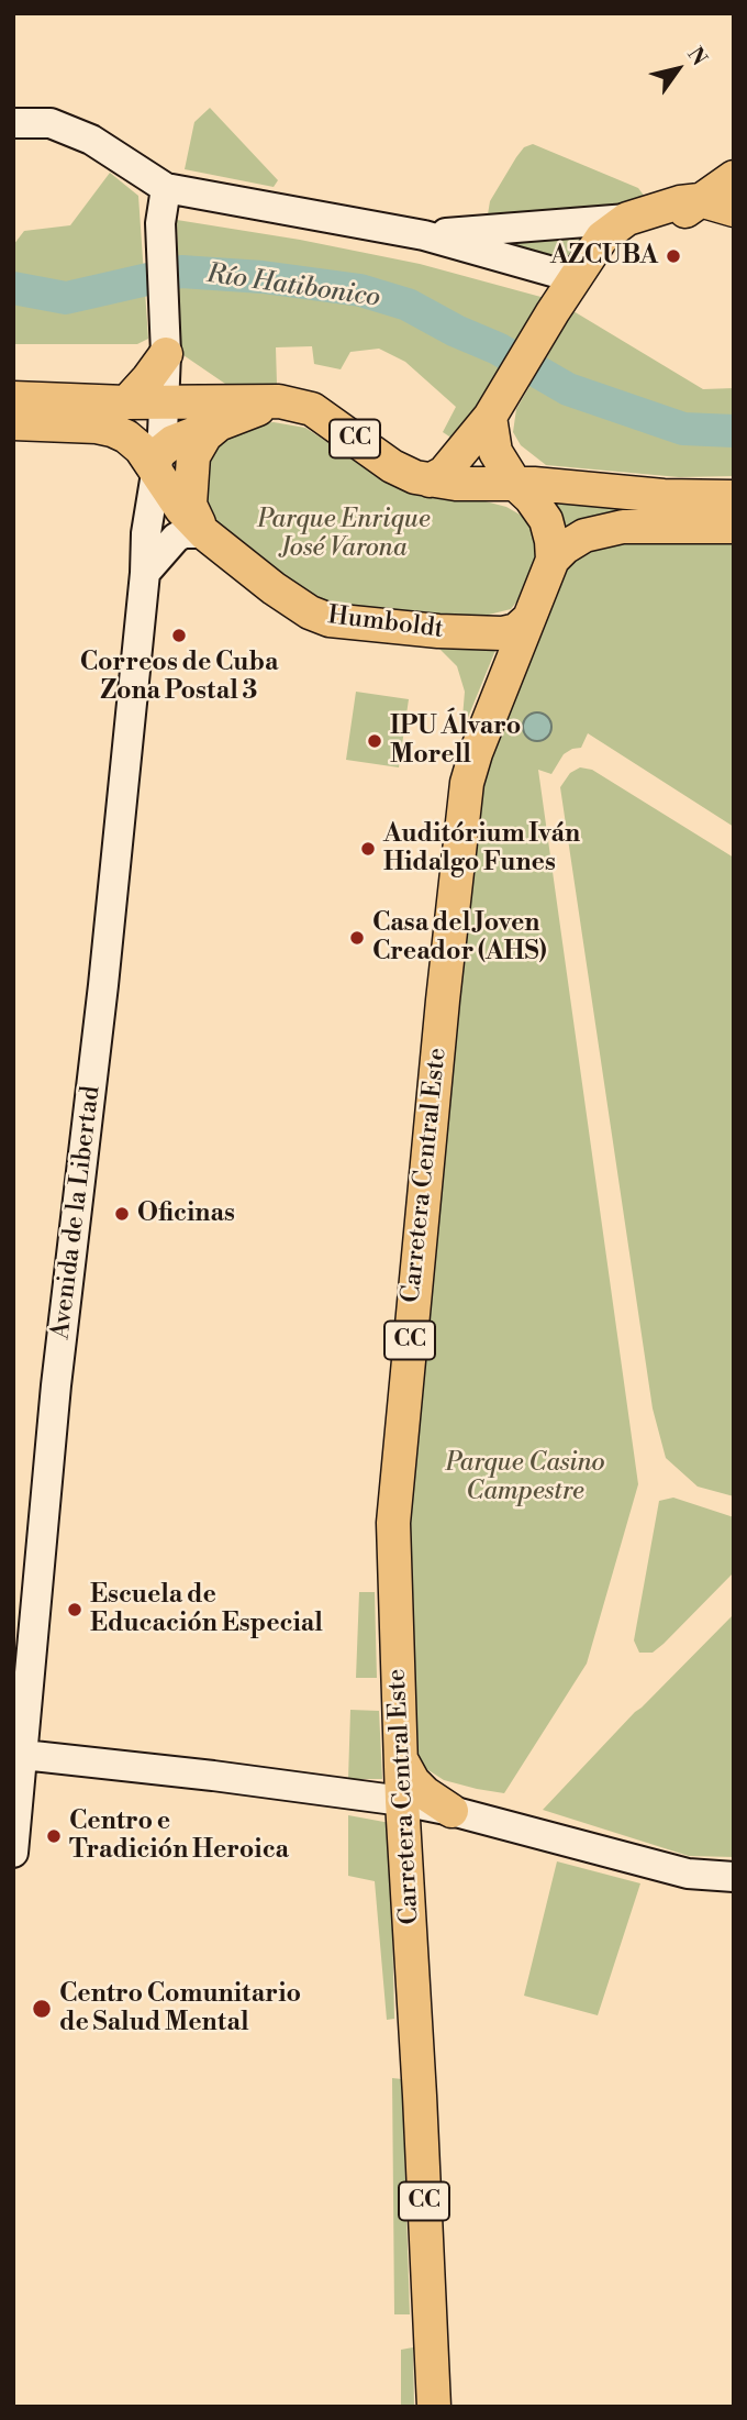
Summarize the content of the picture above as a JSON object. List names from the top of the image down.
{
  "streets": {
    "main road": [
      "CC",
      "Humboldt",
      "Carretera Central Este",
      "Avenida de la Libertad"
    ]
  },
  "crossings": [
    ["CC", "Avenida de la Libertad"],
    ["Humboldt", "Carretera Central Este"],
    ["Humboldt", "Avenida de la Libertad"]
  ],
  "water": ["Río Hatibonico"],
  "parks": ["Parque Enrique José Varona", "Parque Casino Campestre"],
  "places": [
    "AZCUBA",
    "Correos de Cuba Zona Postal 3",
    "IPU Álvaro Morell",
    "Auditórium Iván Hidalgo Funes",
    "Casa del Joven Creador (AHS)",
    "Oficinas",
    "Escuela de Educación Especial",
    "Centro e Tradición Heroica",
    "Centro Comunitario de Salud Mental"
  ],
  "north": "top right"
}
